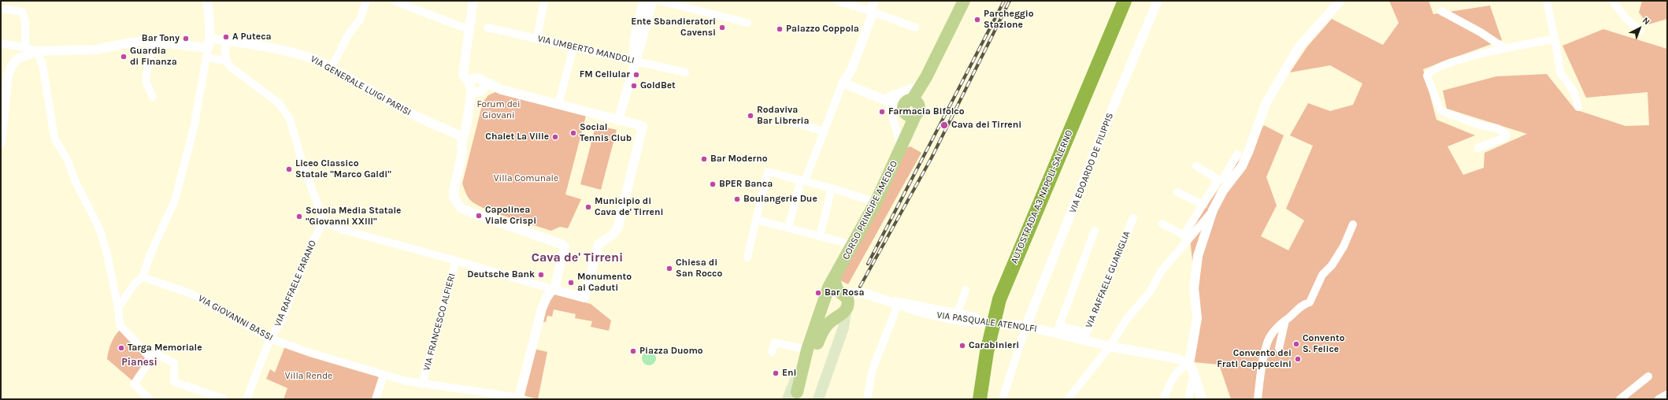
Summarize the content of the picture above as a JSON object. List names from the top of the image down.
{
  "streets": {
    "highway": ["AUTOSTRADA A3 NAPOLI-SALERNO"],
    "main road": ["CORSO PRINCIPE AMEDEO"],
    "street": [
      "VIA UMBERTO MANDOLI",
      "VIA GENERALE LUIGI PARISI",
      "VIA EDOARDO DE FILIPPIS",
      "VIA RAFFAELE GUARIGLIA",
      "VIA RAFFAELE FARANO",
      "VIA GIOVANNI BASSI",
      "VIA FRANCESCO ALFIERI",
      "VIA PASQUALE ATENOLFI"
    ]
  },
  "crossings": [
    ["VIA EDOARDO DE FILIPPIS", "VIA PASQUALE ATENOLFI"],
    ["VIA RAFFAELE GUARIGLIA", "VIA PASQUALE ATENOLFI"],
    ["VIA RAFFAELE FARANO", "VIA GIOVANNI BASSI"],
    ["VIA GIOVANNI BASSI", "VIA FRANCESCO ALFIERI"]
  ],
  "districts": ["Cava de' Tirreni", "Pianesi"],
  "parks": ["Forum dei Giovani", "Villa Comunale", "Villa Rende"],
  "places": [
    "Parcheggio Stazione",
    "Ente Sbandieratori Cavensi",
    "Palazzo Coppola",
    "A Puteca",
    "Bar Tony",
    "Guardia di Finanza",
    "FM Cellular",
    "GoldBet",
    "Farmacia Bifolco",
    "Rodaviva Bar Libreria",
    "Cava dei Tirreni",
    "Social Tennis Club",
    "Chalet La Ville",
    "Bar Moderno",
    "Liceo Classico Statale \"Marco Galdi\"",
    "BPER Banca",
    "Boulangerie Due",
    "Municipio di Cava de' Tirreni",
    "Capolinea Viale Crispi",
    "Scuola Media Statale \"Giovanni XXIII\"",
    "Chiesa di San Rocco",
    "Deutsche Bank",
    "Monumento ai Caduti",
    "Bar Rosa",
    "Convento S. Felice",
    "Carabinieri",
    "Targa Memoriale",
    "Piazza Duomo",
    "Convento dei Frati Cappuccini",
    "Eni"
  ],
  "north": "top right"
}
